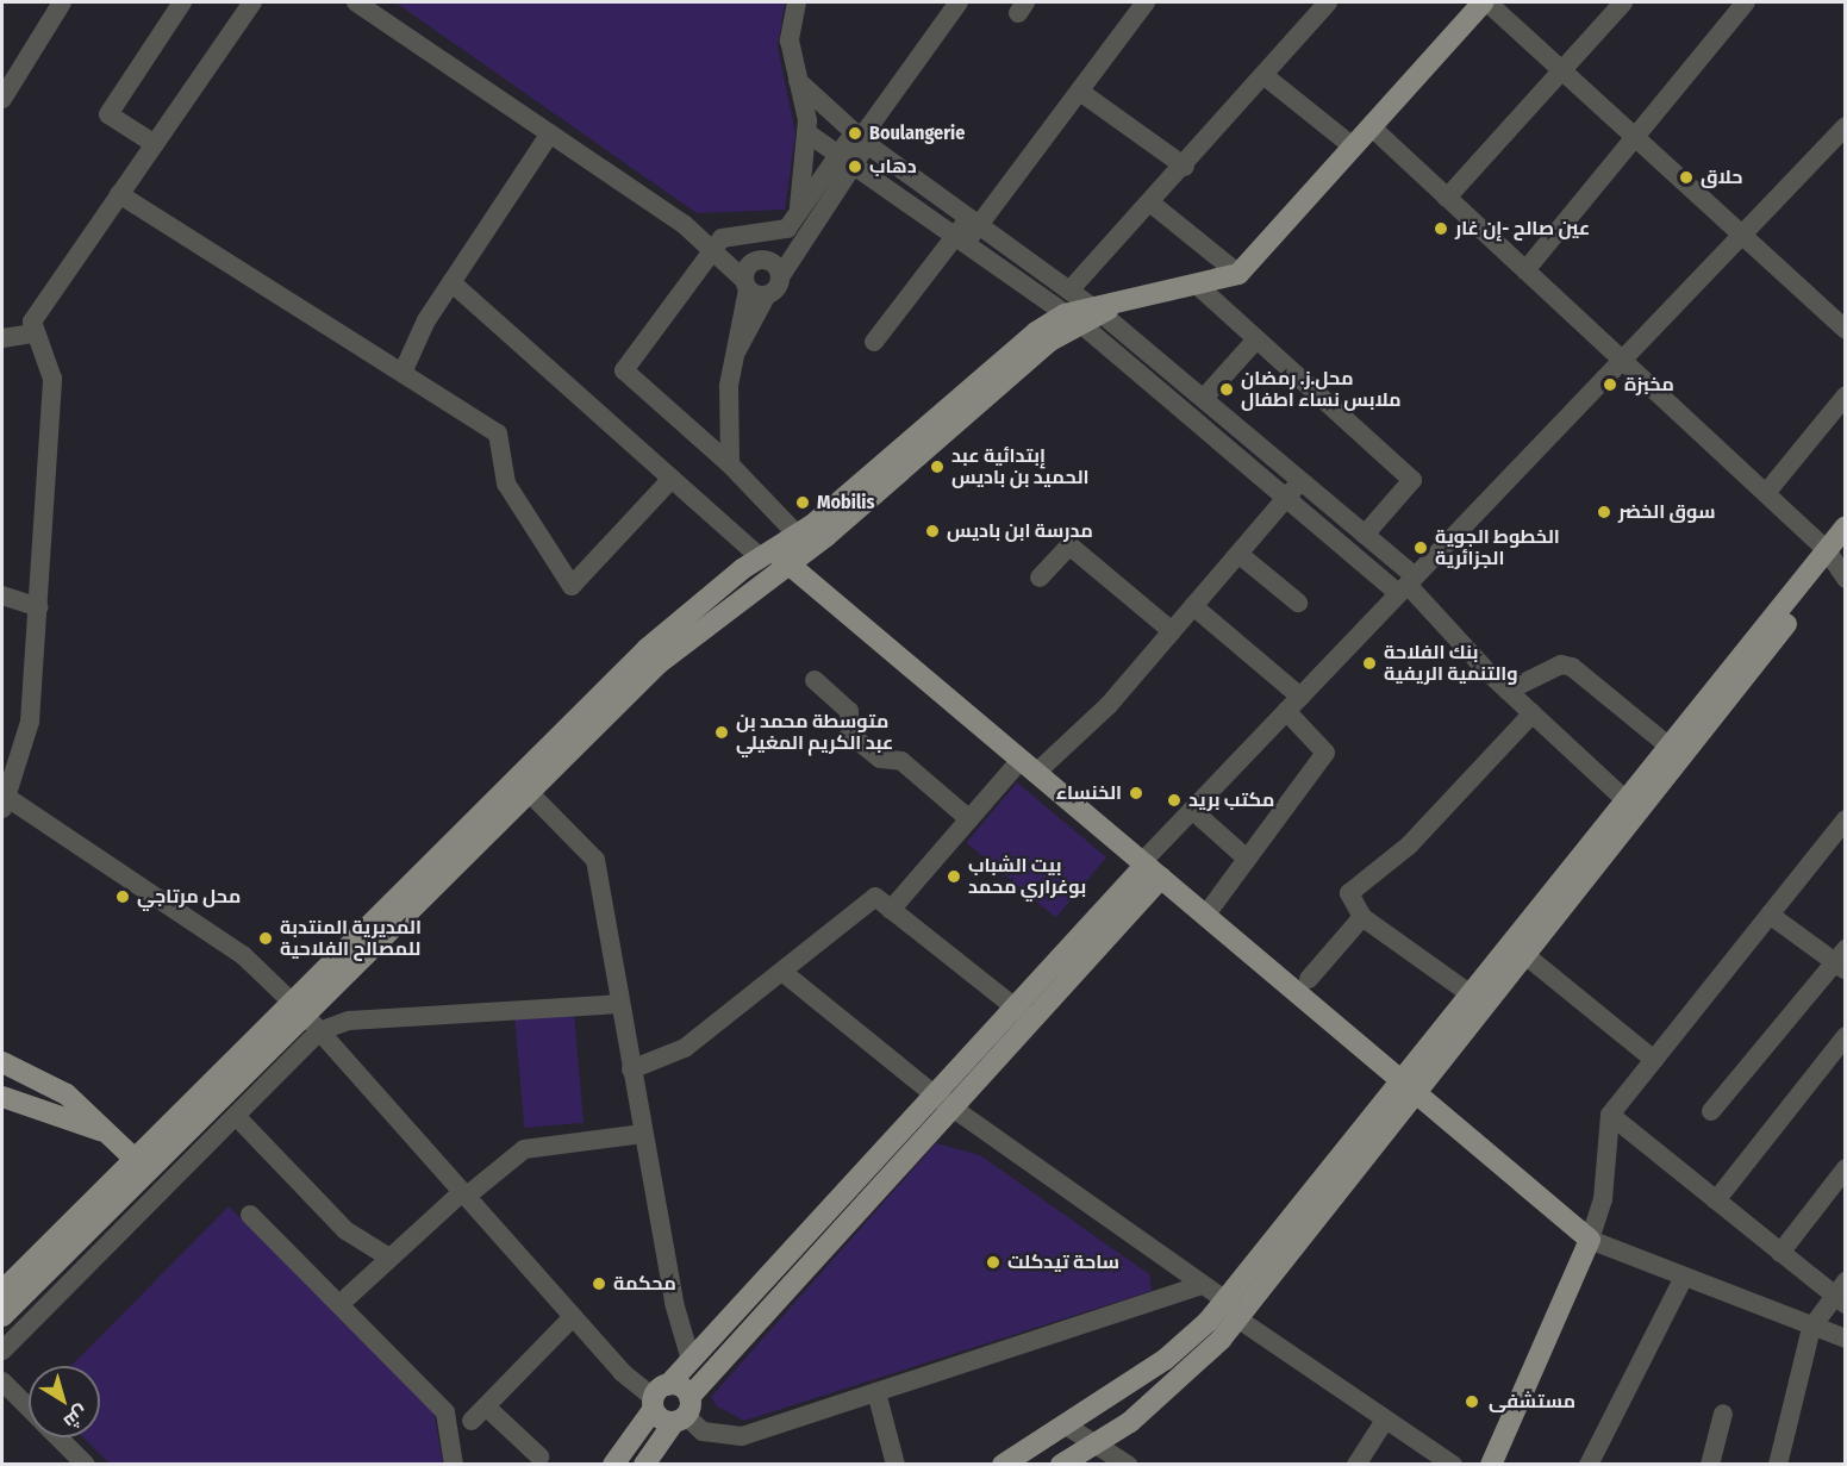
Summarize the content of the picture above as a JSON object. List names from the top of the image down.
{
  "places": [
    "Boulangerie",
    "دهاب",
    "حلاق",
    "عين صالح -إن غار",
    "مخبزة",
    "محل.ز. رمضان ملابس نساء اطفال",
    "إبتدائية عبد الحميد بن باديس",
    "Mobilis",
    "سوق الخضر",
    "مدرسة ابن باديس",
    "الخطوط الجوية الجزائرية",
    "بنك الفلاحة والتنمية الريفية",
    "متوسطة محمد بن عبد الكريم المغيلي",
    "الخنساء",
    "مكتب بريد",
    "بيت الشباب بوغراري محمد",
    "محل مرتاجي",
    "المديرية المنتدبة للمصالح الفلاحية",
    "ساحة تيدكلت",
    "محكمة",
    "مستشفى"
  ],
  "north": "bottom right"
}
